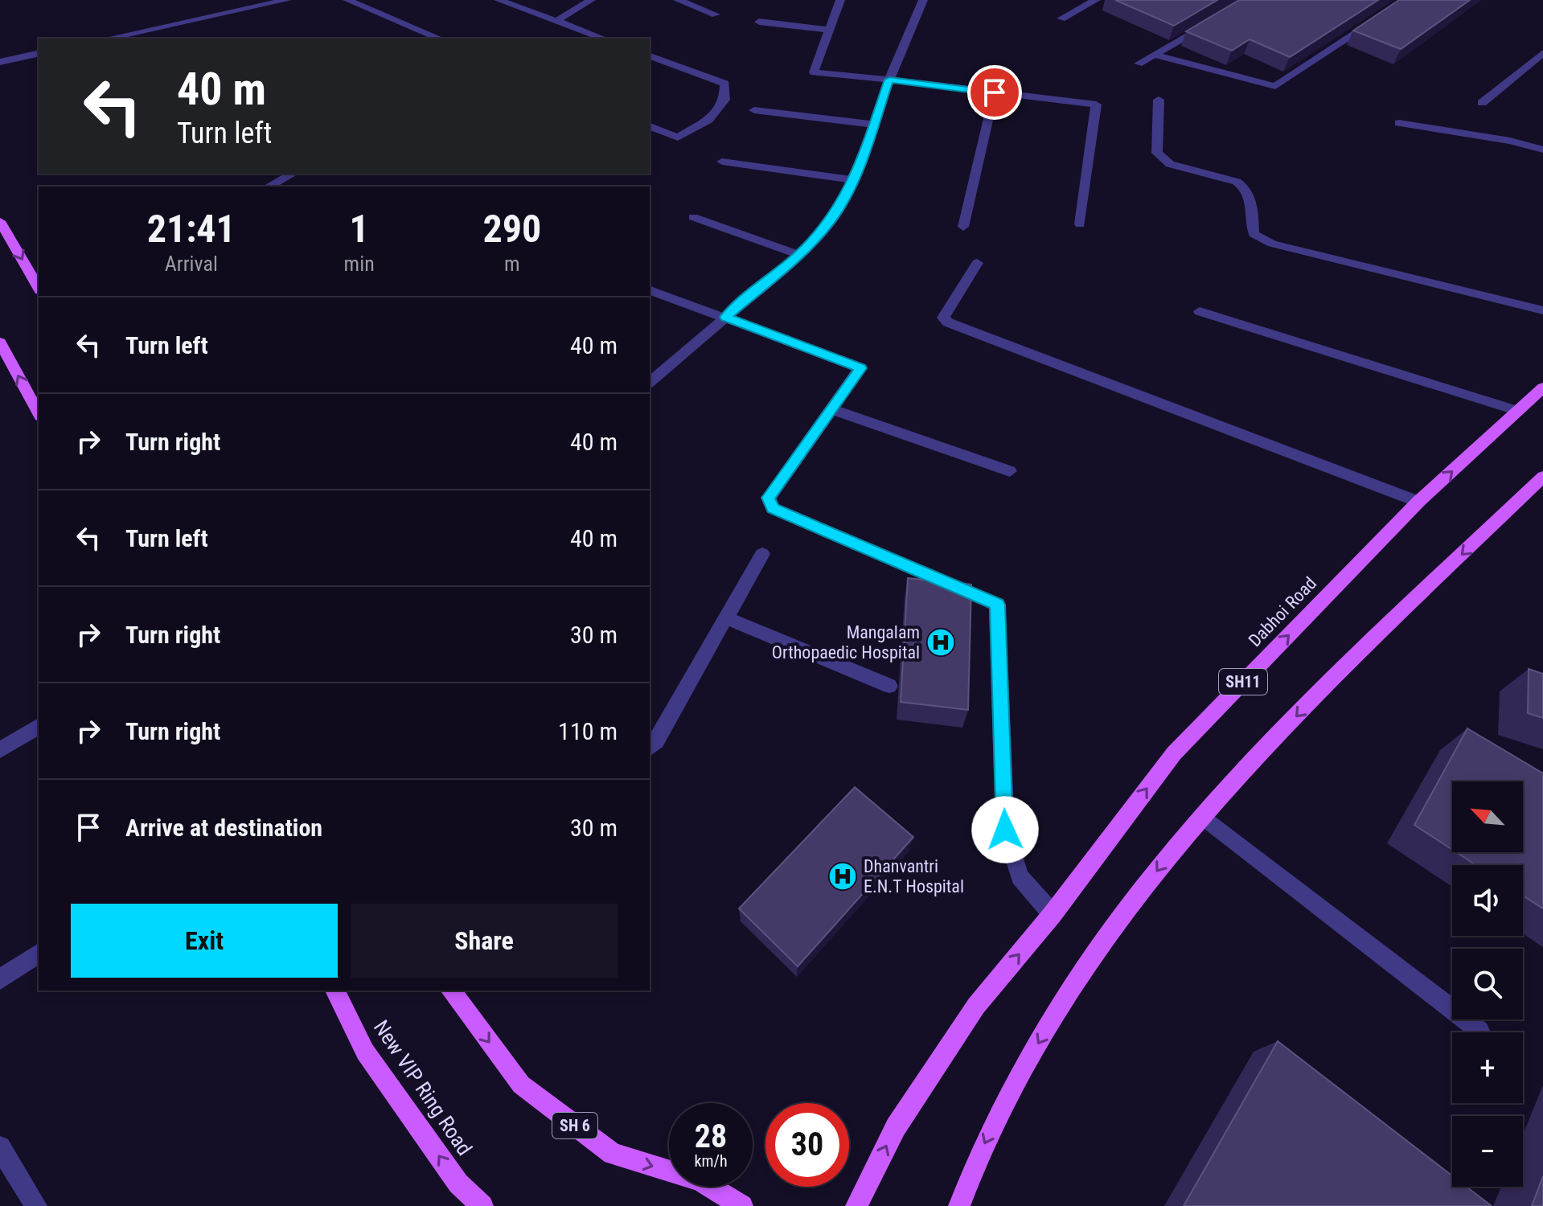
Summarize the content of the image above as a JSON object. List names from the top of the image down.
{
  "streets": {
    "main road": [
      "Dabhoi Road",
      "SH11",
      "New VIP Ring Road",
      "SH 6"
    ]
  },
  "places": {
    "hospital": ["Mangalam Orthopaedic Hospital", "Dhanvantri E.N.T Hospital"]
  },
  "north": "top left",
  "page": {
    "turn": ["40 m", "Turn left"],
    "eta": [
      "21:41",
      "Arrival",
      "1",
      "min",
      "290",
      "m"
    ],
    "list": [
      {
        "name": "Turn left",
        "value": "40 m"
      },
      {
        "name": "Turn right",
        "value": "40 m"
      },
      {
        "name": "Turn left",
        "value": "40 m"
      },
      {
        "name": "Turn right",
        "value": "30 m"
      },
      {
        "name": "Turn right",
        "value": "110 m"
      },
      {
        "name": "Arrive at destination",
        "value": "30 m"
      }
    ],
    "map_buttons": ["+", "−"],
    "buttons": ["Exit", "Share"],
    "speed": "28 km/h",
    "limit": "30"
  }
}
